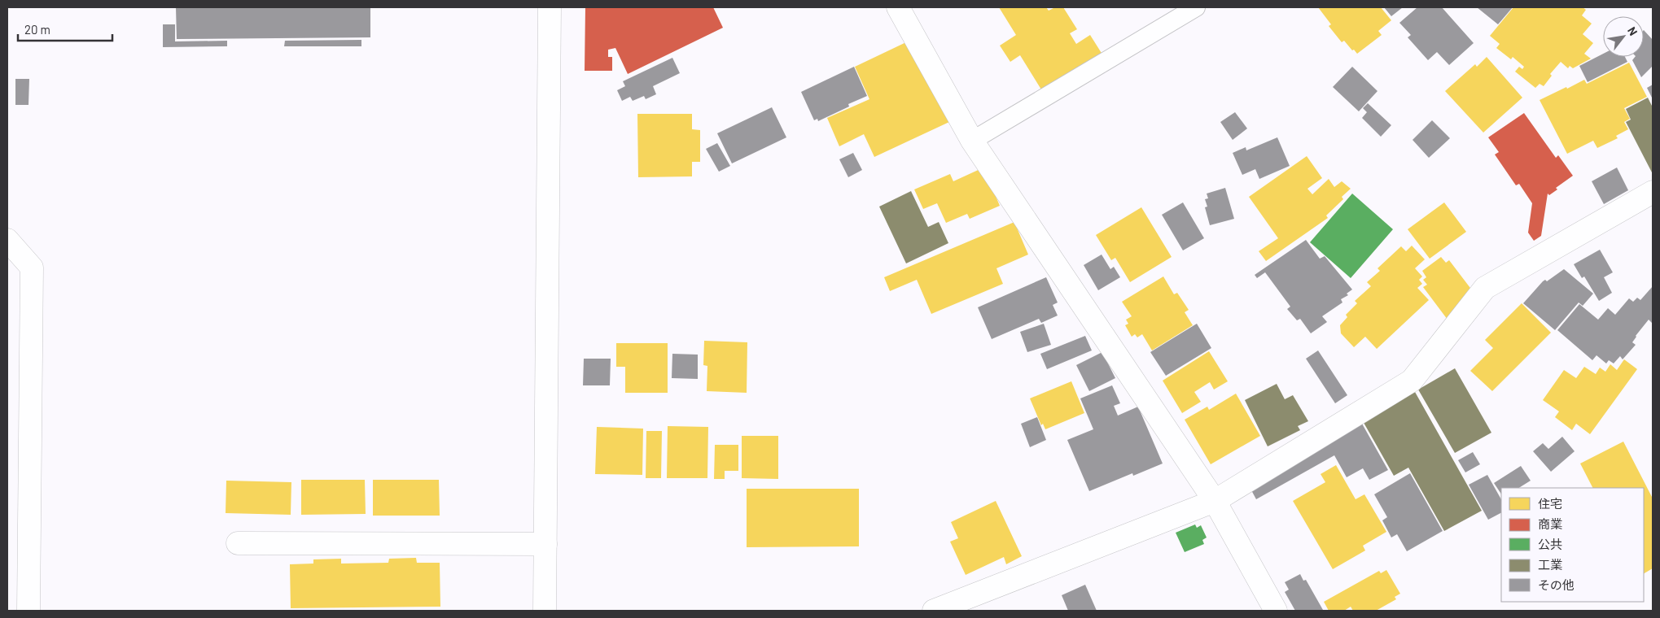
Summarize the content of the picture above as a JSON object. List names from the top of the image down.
{
  "legend": [
    "住宅",
    "商業",
    "公共",
    "工業",
    "その他"
  ],
  "scale_bar": "20 m",
  "north": "top right"
}
